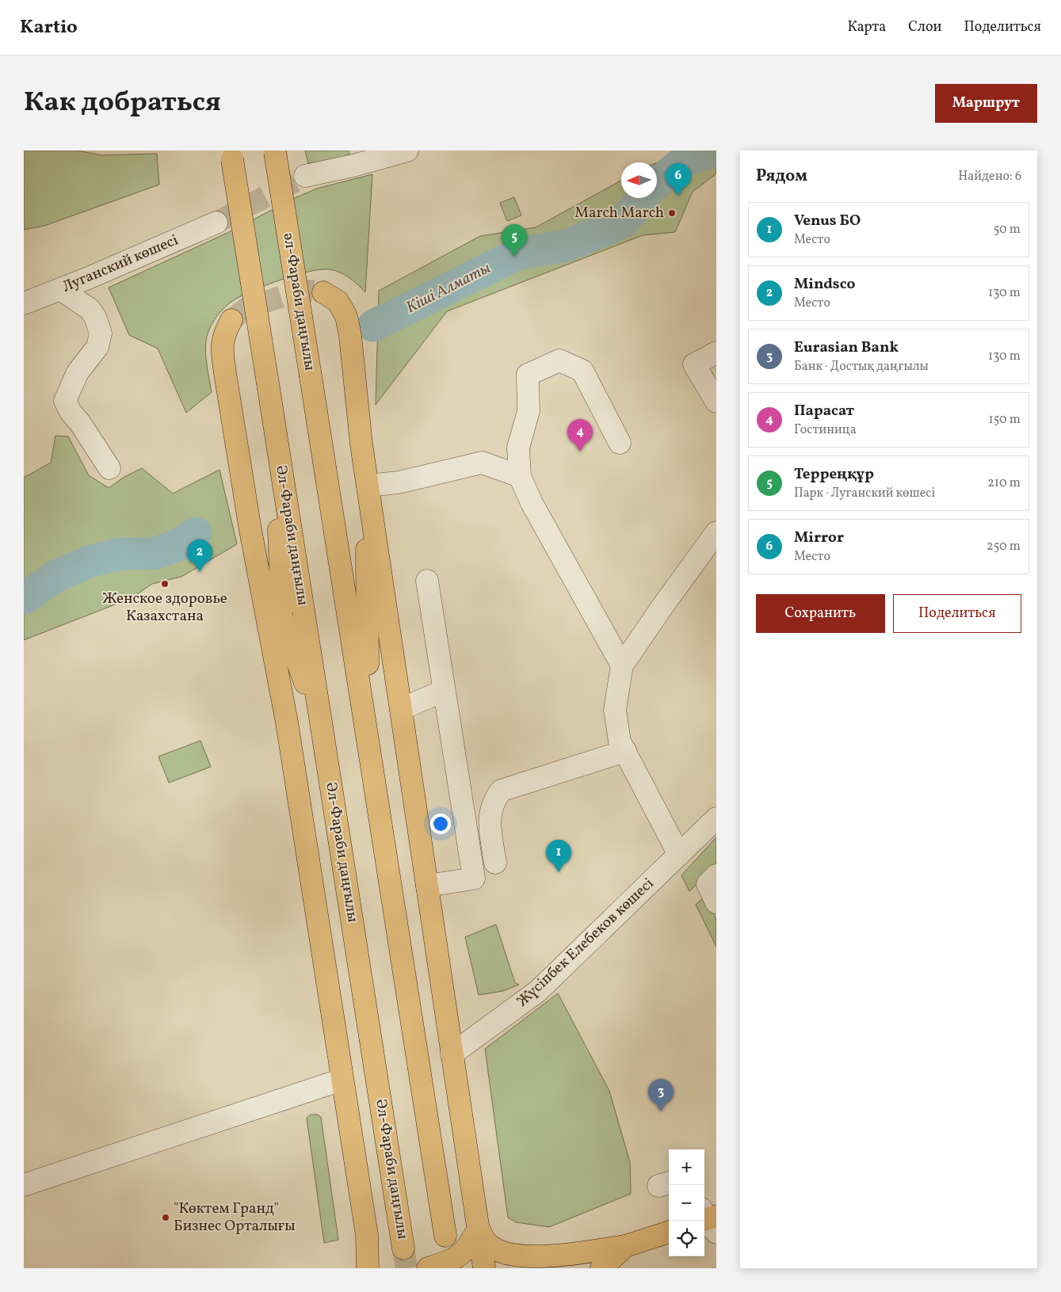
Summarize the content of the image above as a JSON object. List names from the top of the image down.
{
  "streets": {
    "main road": ["әл-Фараби даңғылы", "Әл-Фараби даңғылы"],
    "street": ["Луганский көшесі", "Жүсіпбек Елебеков көшесі"]
  },
  "crossings": [
    ["әл-Фараби даңғылы", "Әл-Фараби даңғылы"]
  ],
  "water": ["Кіші Алматы"],
  "places": ["March March", "Женское здоровье Казахстана", "\"Көктем Гранд\" Бизнес Орталығы"],
  "north": "left",
  "page": {
    "header": "Kartio",
    "nav": ["Карта", "Слои", "Поделиться"],
    "title": "Как добраться",
    "buttons": [
      "Маршрут",
      ["Сохранить", "Поделиться"]
    ],
    "heading": ["Рядом", "Найдено: 6"],
    "pins": [
      "6",
      "5",
      "4",
      "2",
      "1",
      "3"
    ],
    "list": [
      {
        "mark": "1",
        "name": "Venus БО",
        "note": "Место",
        "value": "50 m"
      },
      {
        "mark": "2",
        "name": "Mindsco",
        "note": "Место",
        "value": "130 m"
      },
      {
        "mark": "3",
        "name": "Eurasian Bank",
        "note": "Банк · Достық даңғылы",
        "value": "130 m"
      },
      {
        "mark": "4",
        "name": "Парасат",
        "note": "Гостиница",
        "value": "150 m"
      },
      {
        "mark": "5",
        "name": "Терреңқұр",
        "note": "Парк · Луганский көшесі",
        "value": "210 m"
      },
      {
        "mark": "6",
        "name": "Mirror",
        "note": "Место",
        "value": "250 m"
      }
    ],
    "map_buttons": ["+", "−"]
  }
}
